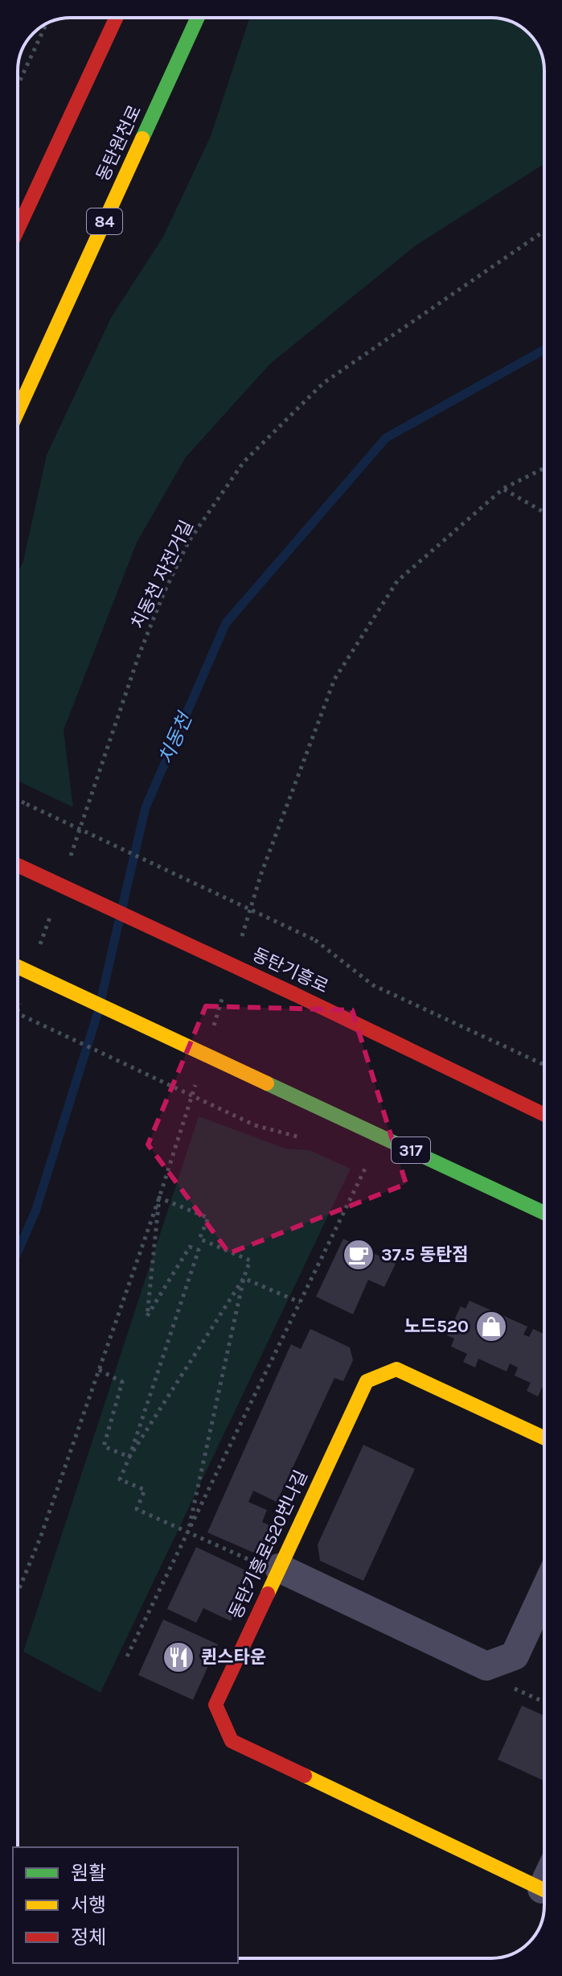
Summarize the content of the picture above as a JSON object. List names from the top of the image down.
{
  "streets": {
    "main road": [
      "동탄원천로",
      "84",
      "동탄기흥로",
      "317",
      "동탄기흥로520번나길"
    ],
    "path": ["치동천 자전거길"]
  },
  "water": ["치동천"],
  "places": {
    "cafe": ["37.5 동탄점"],
    "shop": ["노드520"],
    "restaurant": ["퀸스타운"]
  },
  "legend": ["원활", "서행", "정체"]
}
